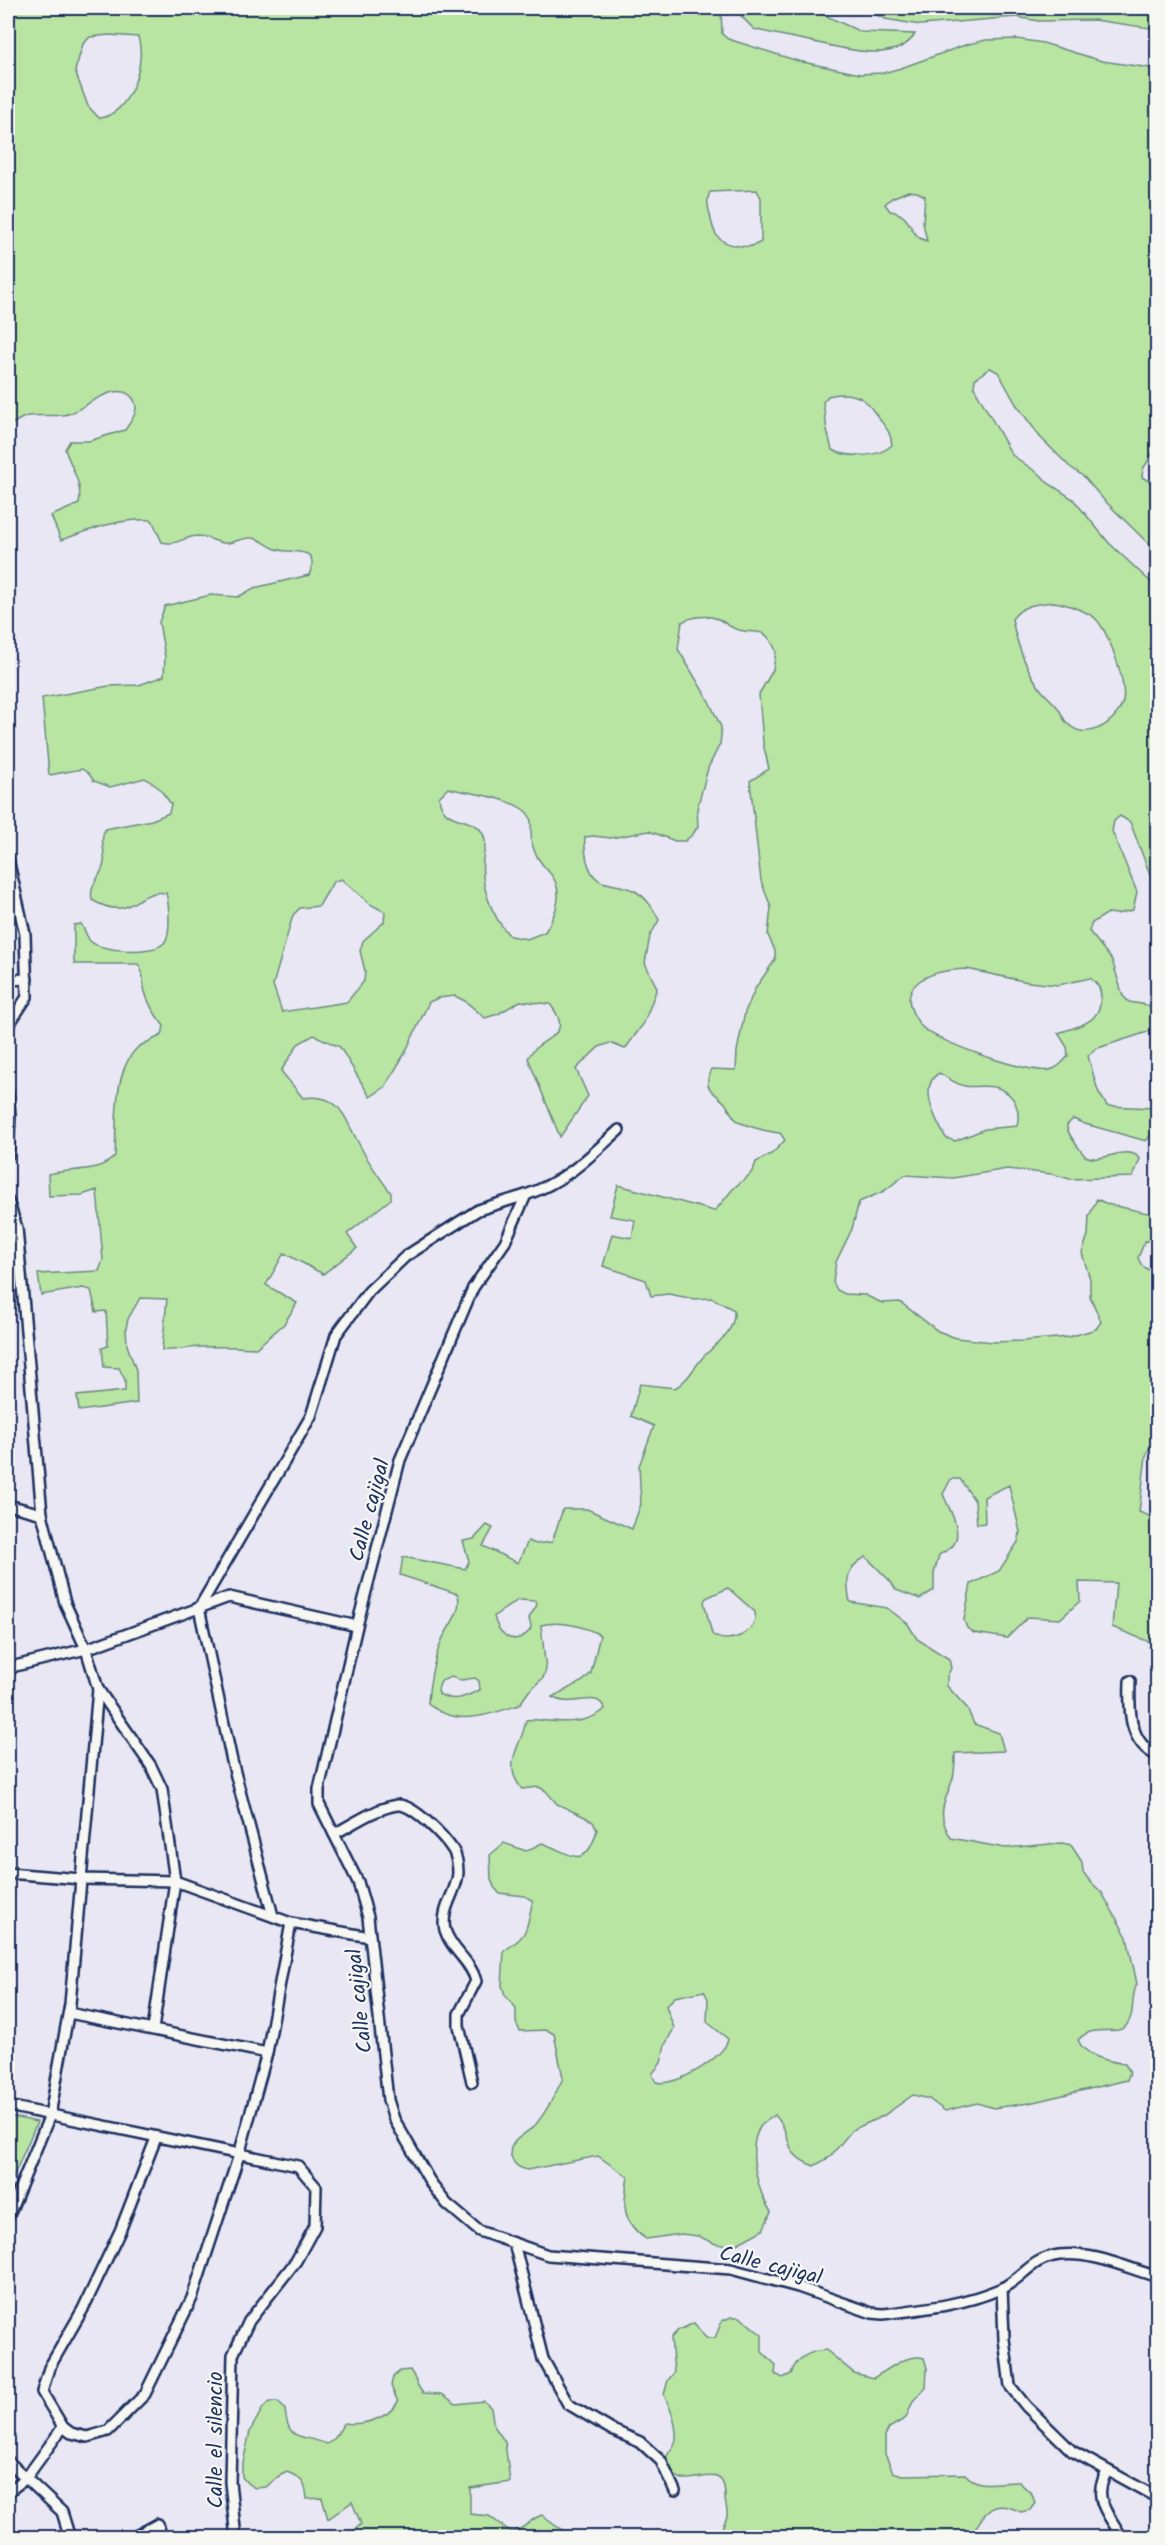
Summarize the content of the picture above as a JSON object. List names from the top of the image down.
{
  "streets": {
    "street": ["Calle cajigal", "Calle el silencio"]
  }
}
